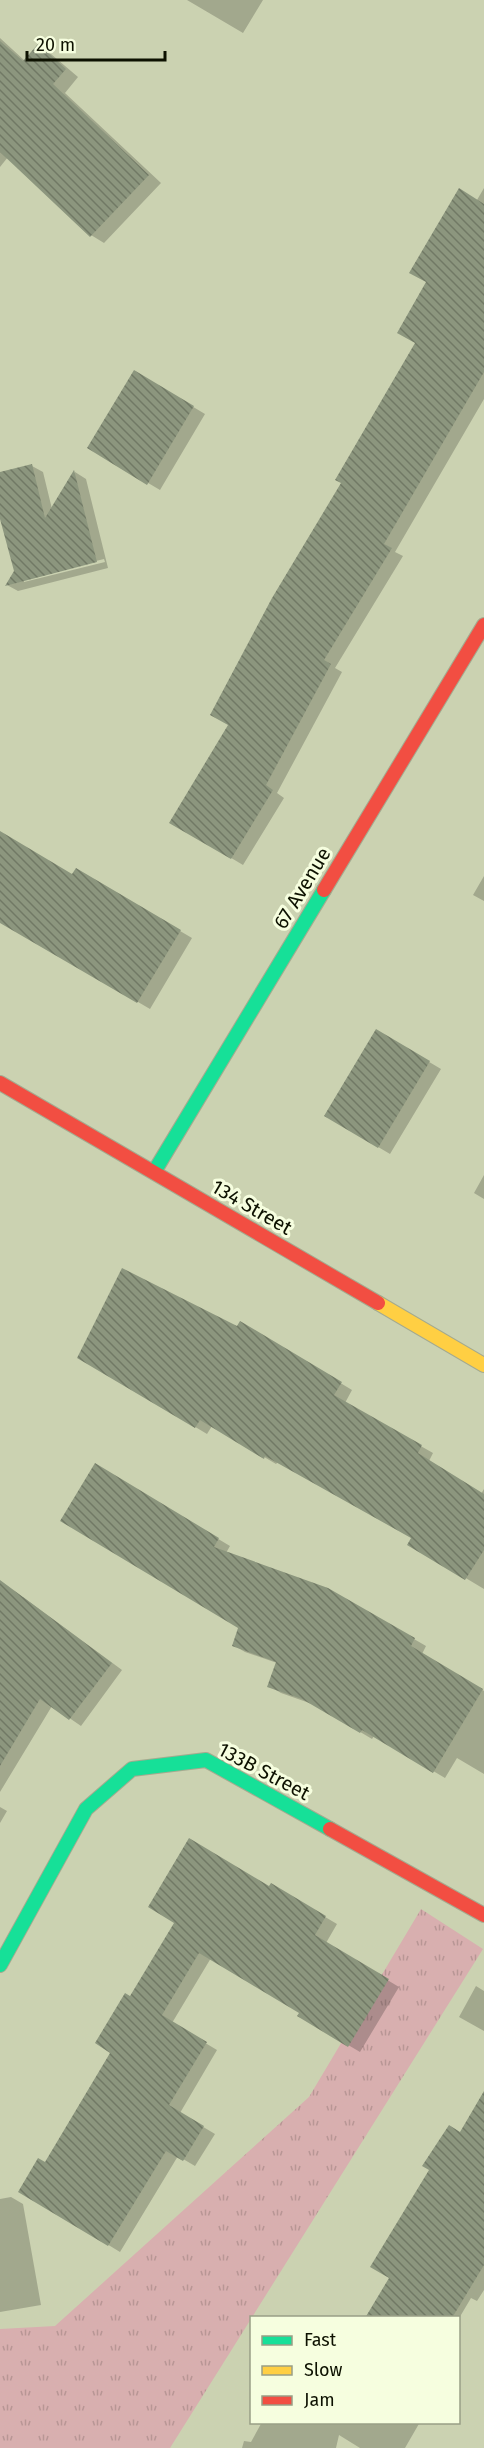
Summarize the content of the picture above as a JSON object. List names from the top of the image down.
{
  "streets": {
    "street": ["67 Avenue", "134 Street", "133B Street"]
  },
  "crossings": [
    ["67 Avenue", "134 Street"]
  ],
  "legend": ["Fast", "Slow", "Jam"],
  "scale_bar": "20 m"
}
